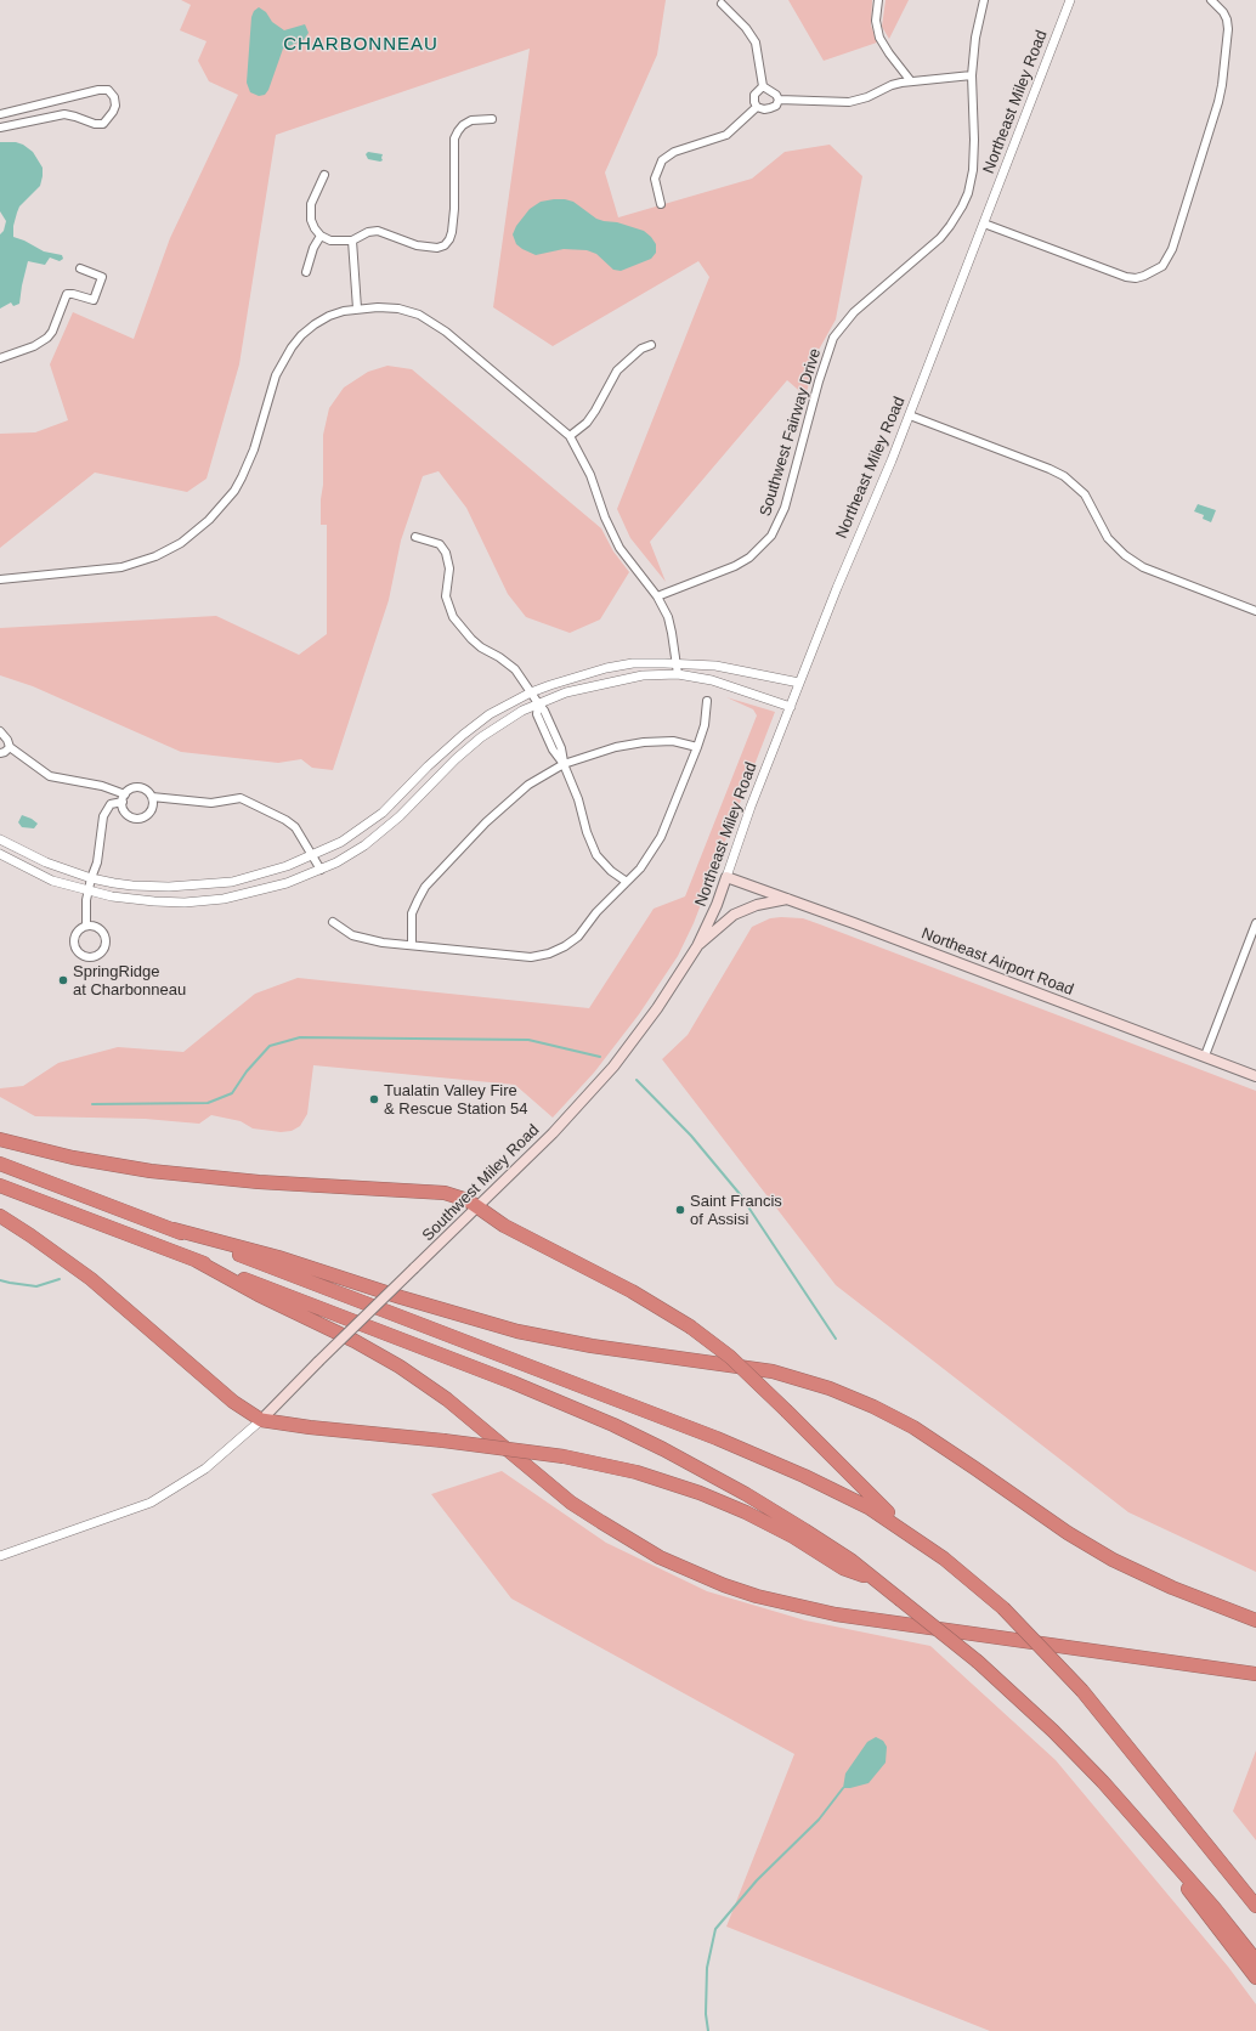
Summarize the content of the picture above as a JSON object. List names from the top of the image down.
{
  "streets": {
    "main road": ["Northeast Miley Road", "Northeast Airport Road", "Southwest Miley Road"],
    "street": ["Southwest Fairway Drive"]
  },
  "crossings": [
    ["Northeast Miley Road", "Northeast Airport Road"],
    ["Northeast Miley Road", "Southwest Miley Road"]
  ],
  "districts": ["CHARBONNEAU"],
  "places": ["SpringRidge at Charbonneau", "Tualatin Valley Fire & Rescue Station 54", "Saint Francis of Assisi"]
}
